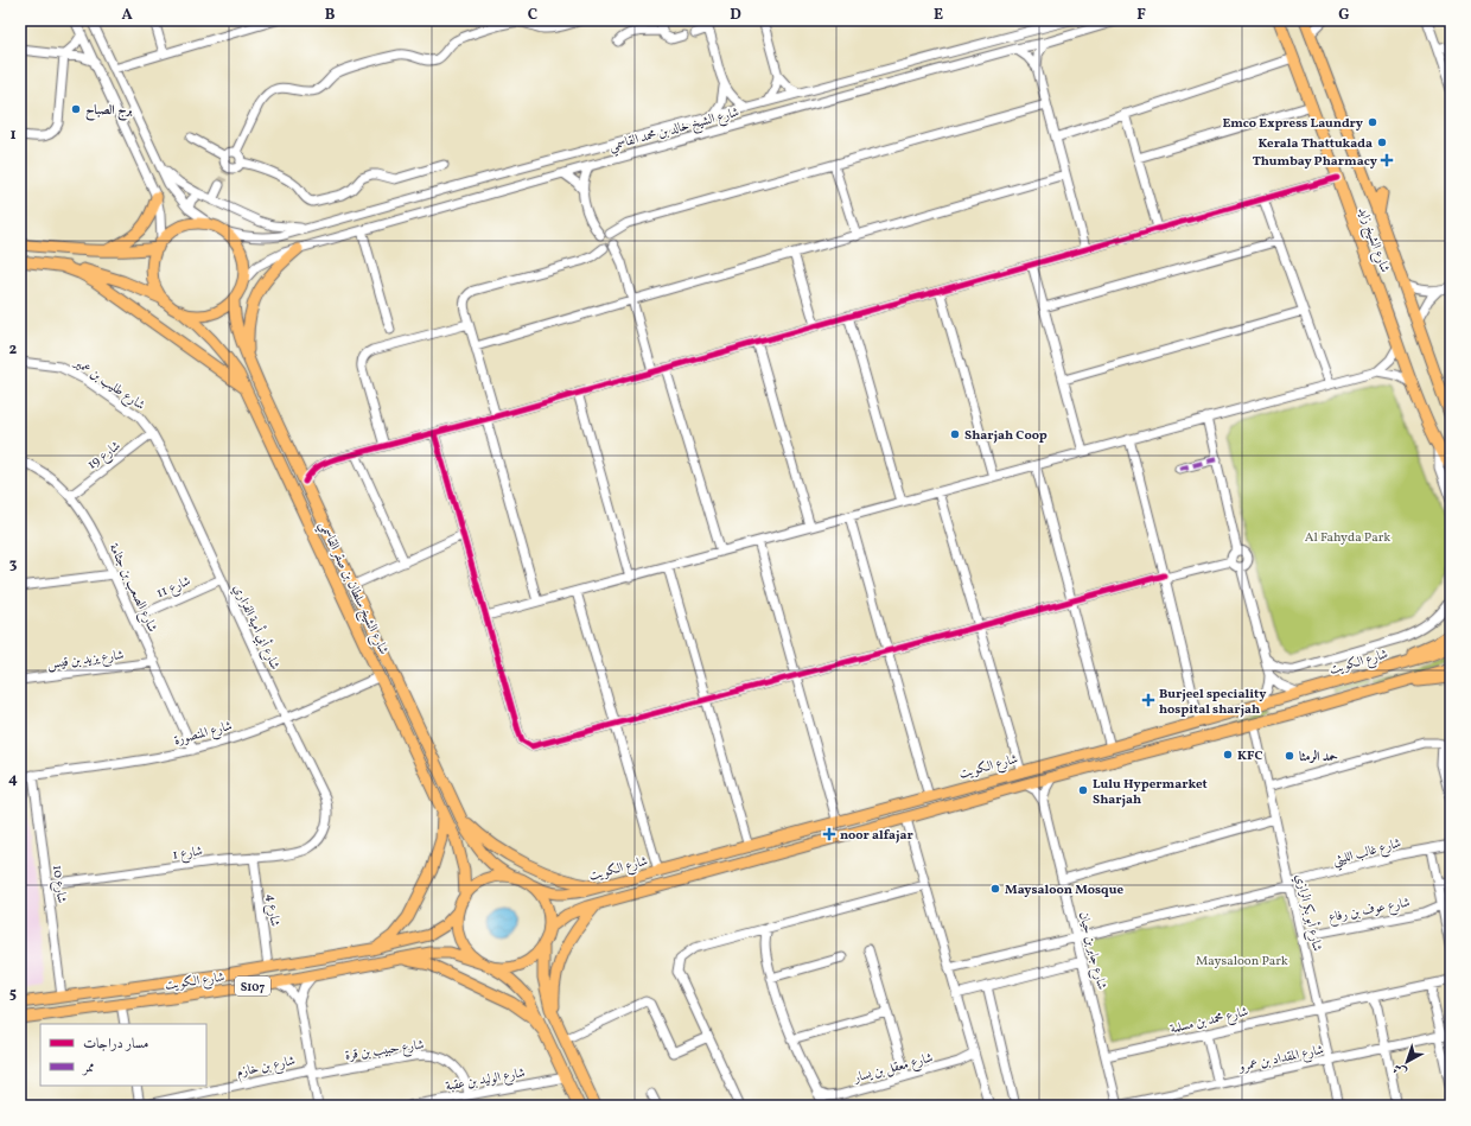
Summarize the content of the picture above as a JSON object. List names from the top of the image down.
{
  "streets": {
    "main road": [
      "شارع الشيخ زايد",
      "شارع الشيخ سلطان بن صقر القاسمي",
      "شارع الكويت",
      "S107"
    ],
    "street": [
      "شارع الشيخ خالد بن محمد القاسمي",
      "شارع طليب بن عمير",
      "شارع 19",
      "شارع 11",
      "شارع الصعب بن جثامة",
      "شارع أبي أمية الفزاري",
      "شارع يزيد بن قيس",
      "شارع المنصورة",
      "شارع غالب الليثي",
      "شارع 1",
      "شارع 10",
      "شارع عوف بن رفاع",
      "شارع 4",
      "شارع أبو بكر الرازي",
      "شارع جابر بن حيان",
      "شارع محمد بن مسلمة",
      "شارع حبيب بن قرة",
      "شارع المقداد بن عمرو",
      "شارع بن خازم",
      "شارع معقل بن يسار",
      "شارع الوليد بن عقبة"
    ]
  },
  "crossings": [
    ["شارع الشيخ خالد بن محمد القاسمي", "شارع الشيخ سلطان بن صقر القاسمي"],
    ["شارع طليب بن عمير", "شارع 19"],
    ["شارع طليب بن عمير", "شارع أبي أمية الفزاري"],
    ["شارع 19", "شارع الصعب بن جثامة"],
    ["شارع 19", "شارع أبي أمية الفزاري"],
    ["شارع 11", "شارع الصعب بن جثامة"],
    ["شارع 11", "شارع أبي أمية الفزاري"],
    ["شارع الصعب بن جثامة", "شارع يزيد بن قيس"],
    ["شارع الصعب بن جثامة", "شارع المنصورة"],
    ["شارع الشيخ سلطان بن صقر القاسمي", "شارع الكويت"],
    ["شارع الشيخ سلطان بن صقر القاسمي", "شارع المنصورة"],
    ["شارع أبي أمية الفزاري", "شارع المنصورة"],
    ["شارع أبي أمية الفزاري", "شارع 1"],
    ["شارع الكويت", "شارع 10"],
    ["شارع الكويت", "شارع 4"],
    ["شارع المنصورة", "شارع 10"],
    ["شارع غالب الليثي", "شارع أبو بكر الرازي"],
    ["شارع غالب الليثي", "شارع جابر بن حيان"],
    ["شارع 1", "شارع 10"],
    ["شارع 1", "شارع 4"],
    ["شارع عوف بن رفاع", "شارع أبو بكر الرازي"],
    ["شارع أبو بكر الرازي", "شارع محمد بن مسلمة"],
    ["شارع أبو بكر الرازي", "شارع المقداد بن عمرو"],
    ["شارع جابر بن حيان", "شارع محمد بن مسلمة"],
    ["شارع جابر بن حيان", "شارع المقداد بن عمرو"],
    ["شارع حبيب بن قرة", "شارع بن خازم"],
    ["شارع حبيب بن قرة", "شارع الوليد بن عقبة"]
  ],
  "parks": ["Al Fahyda Park", "Maysaloon Park"],
  "places": {
    "other": [
      "برج الصباح",
      "Emco Express Laundry",
      "Kerala Thattukada",
      "Sharjah Coop",
      "KFC",
      "حمد الرمثا",
      "Lulu Hypermarket Sharjah",
      "Maysaloon Mosque"
    ],
    "health": ["Thumbay Pharmacy", "Burjeel speciality hospital sharjah", "noor alfajar"]
  },
  "legend": ["مسار دراجات", "ممر"],
  "north": "bottom left",
  "grid": {
    "columns": [
      "A",
      "B",
      "C",
      "D",
      "E",
      "F",
      "G"
    ],
    "rows": [
      "1",
      "2",
      "3",
      "4",
      "5"
    ]
  }
}
